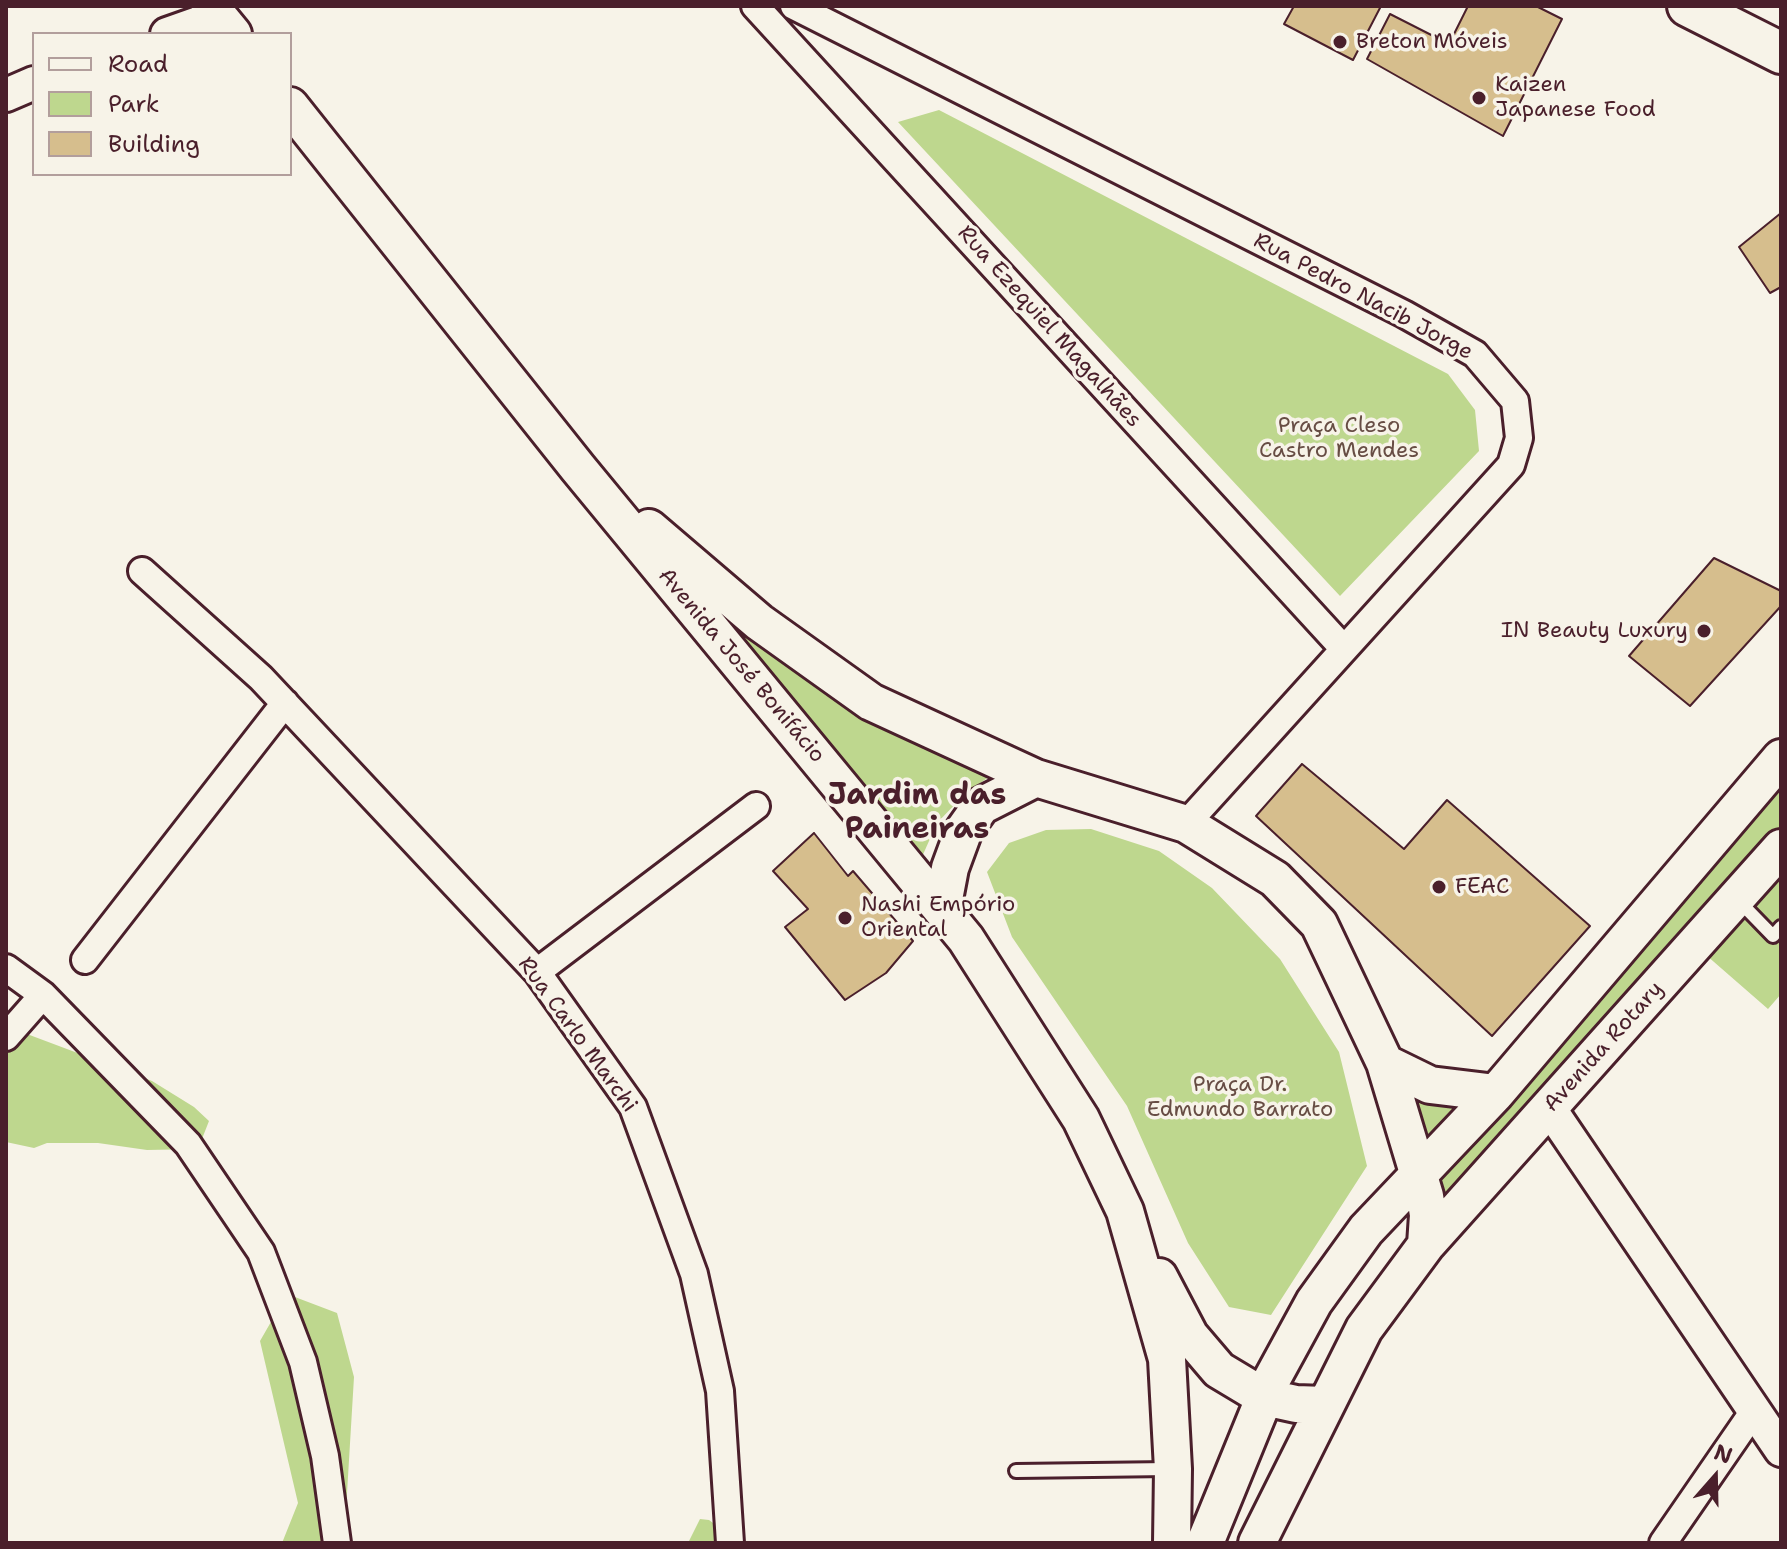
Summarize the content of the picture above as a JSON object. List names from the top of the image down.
{
  "streets": {
    "main road": ["Avenida José Bonifácio", "Avenida Rotary"],
    "street": ["Rua Pedro Nacib Jorge", "Rua Ezequiel Magalhães", "Rua Carlo Marchi"]
  },
  "crossings": [
    ["Rua Pedro Nacib Jorge", "Rua Ezequiel Magalhães"]
  ],
  "districts": ["Jardim das Paineiras"],
  "parks": ["Praça Cleso Castro Mendes", "Praça Dr. Edmundo Barrato"],
  "places": [
    "Breton Móveis",
    "Kaizen Japanese Food",
    "IN Beauty Luxury",
    "FEAC",
    "Nashi Empório Oriental"
  ],
  "legend": ["Road", "Park", "Building"],
  "north": "top"
}
